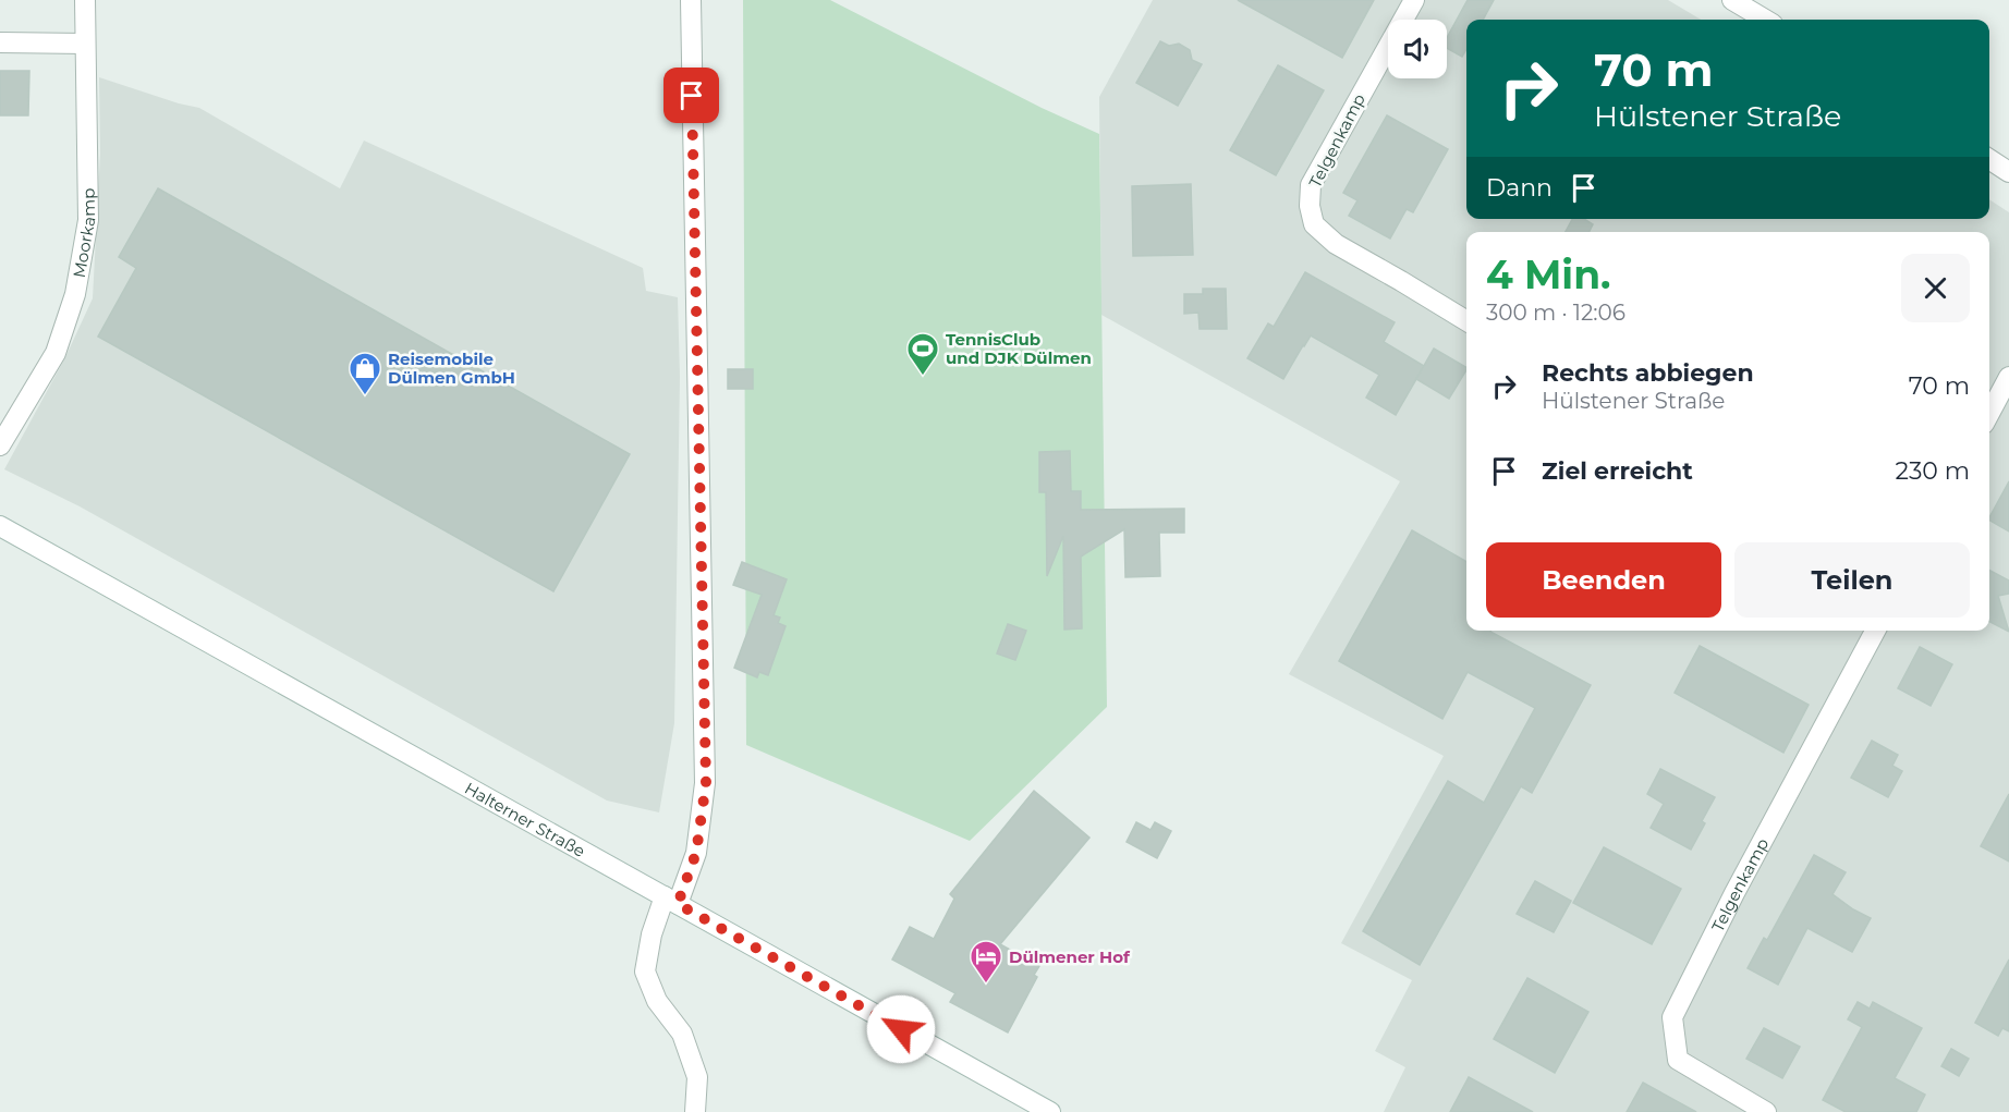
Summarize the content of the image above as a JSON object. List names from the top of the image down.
{
  "streets": {
    "street": ["Telgenkamp", "Moorkamp", "Halterner Straße"]
  },
  "places": {
    "sports": ["TennisClub und DJK Dülmen"],
    "shop": ["Reisemobile Dülmen GmbH"],
    "hotel": ["Dülmener Hof"]
  },
  "page": {
    "turn": ["70 m", "Hülstener Straße"],
    "then": "Dann",
    "heading": ["4 Min.", "300 m · 12:06"],
    "list": [
      {
        "name": "Rechts abbiegen",
        "note": "Hülstener Straße",
        "value": "70 m"
      },
      {
        "name": "Ziel erreicht",
        "value": "230 m"
      }
    ],
    "buttons": ["Beenden", "Teilen"]
  }
}
